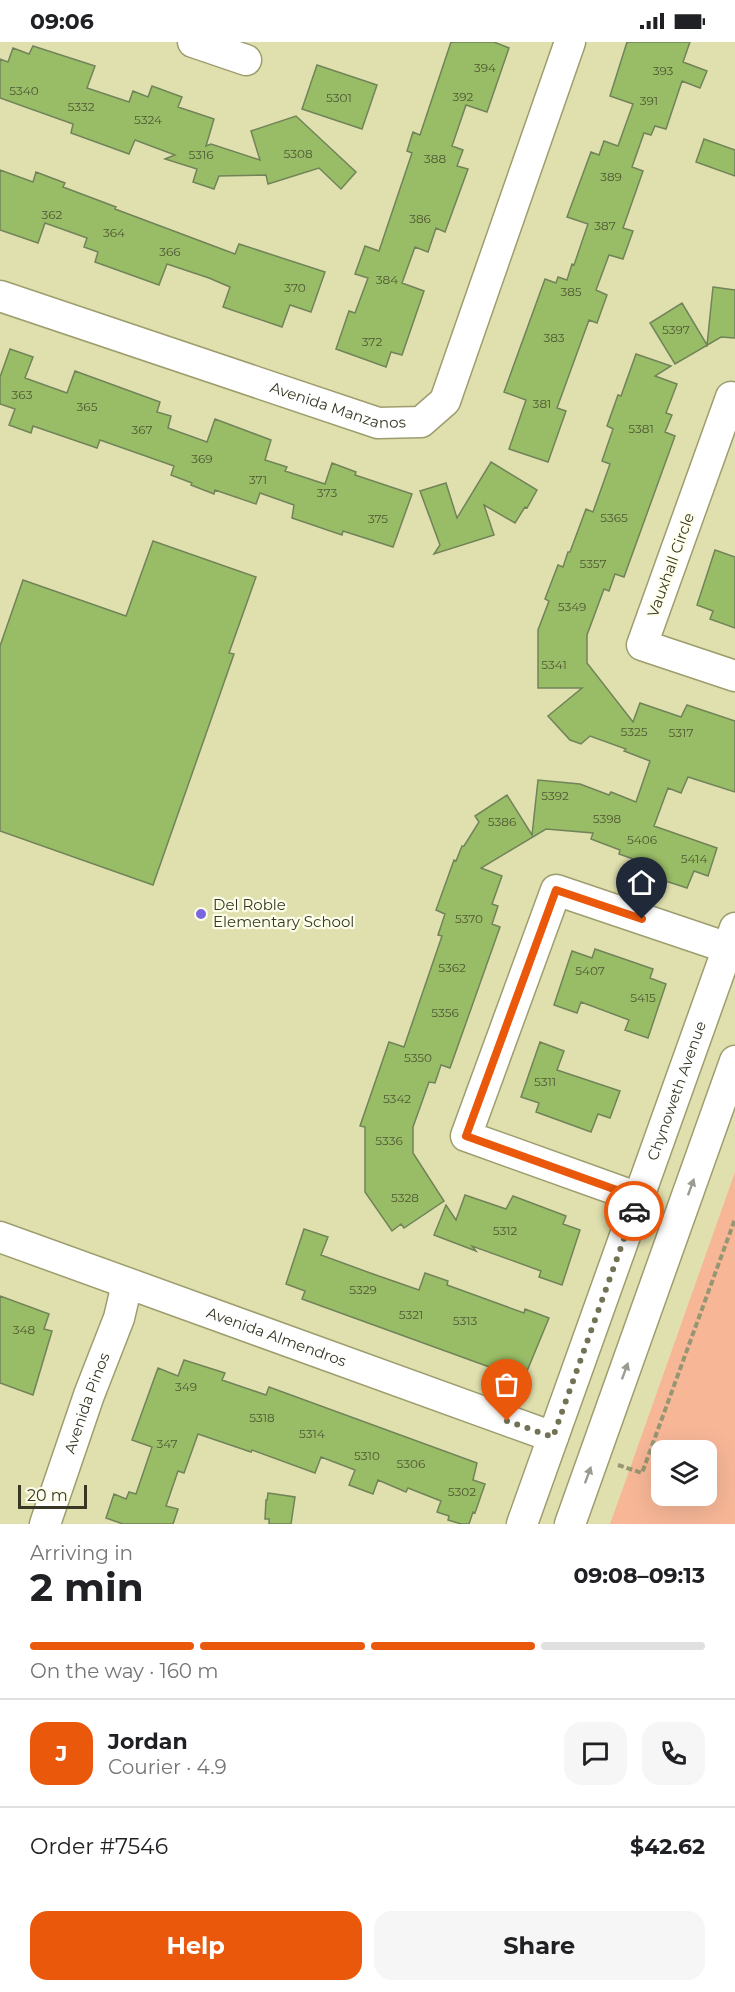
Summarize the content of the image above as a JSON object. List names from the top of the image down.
{
  "streets": {
    "street": [
      "Avenida Manzanos",
      "Vauxhall Circle",
      "Chynoweth Avenue",
      "Avenida Almendros",
      "Avenida Pinos"
    ]
  },
  "crossings": [
    ["Chynoweth Avenue", "Avenida Almendros"],
    ["Avenida Almendros", "Avenida Pinos"]
  ],
  "places": ["Del Roble Elementary School"],
  "house_numbers": [
    "394",
    "393",
    "5340",
    "392",
    "5301",
    "391",
    "5332",
    "5324",
    "5308",
    "5316",
    "388",
    "389",
    "362",
    "386",
    "387",
    "364",
    "366",
    "384",
    "370",
    "385",
    "5397",
    "383",
    "372",
    "363",
    "381",
    "365",
    "5381",
    "367",
    "369",
    "371",
    "373",
    "5365",
    "375",
    "5357",
    "5349",
    "5341",
    "5325",
    "5317",
    "5392",
    "5398",
    "5386",
    "5406",
    "5414",
    "5370",
    "5362",
    "5407",
    "5415",
    "5356",
    "5350",
    "5311",
    "5342",
    "5336",
    "5328",
    "5312",
    "5329",
    "5321",
    "5313",
    "348",
    "349",
    "5318",
    "5314",
    "347",
    "5310",
    "5306",
    "5302"
  ],
  "scale_bar": "20 m",
  "page": {
    "status": "09:06",
    "scale": "20 m",
    "heading": ["2 min", "Arriving in", "09:08–09:13"],
    "panel": [
      "Jordan",
      "Courier · 4.9",
      "Order #7546",
      "$42.62"
    ],
    "bar": "On the way · 160 m",
    "round": "J",
    "buttons": ["Help", "Share"]
  }
}
